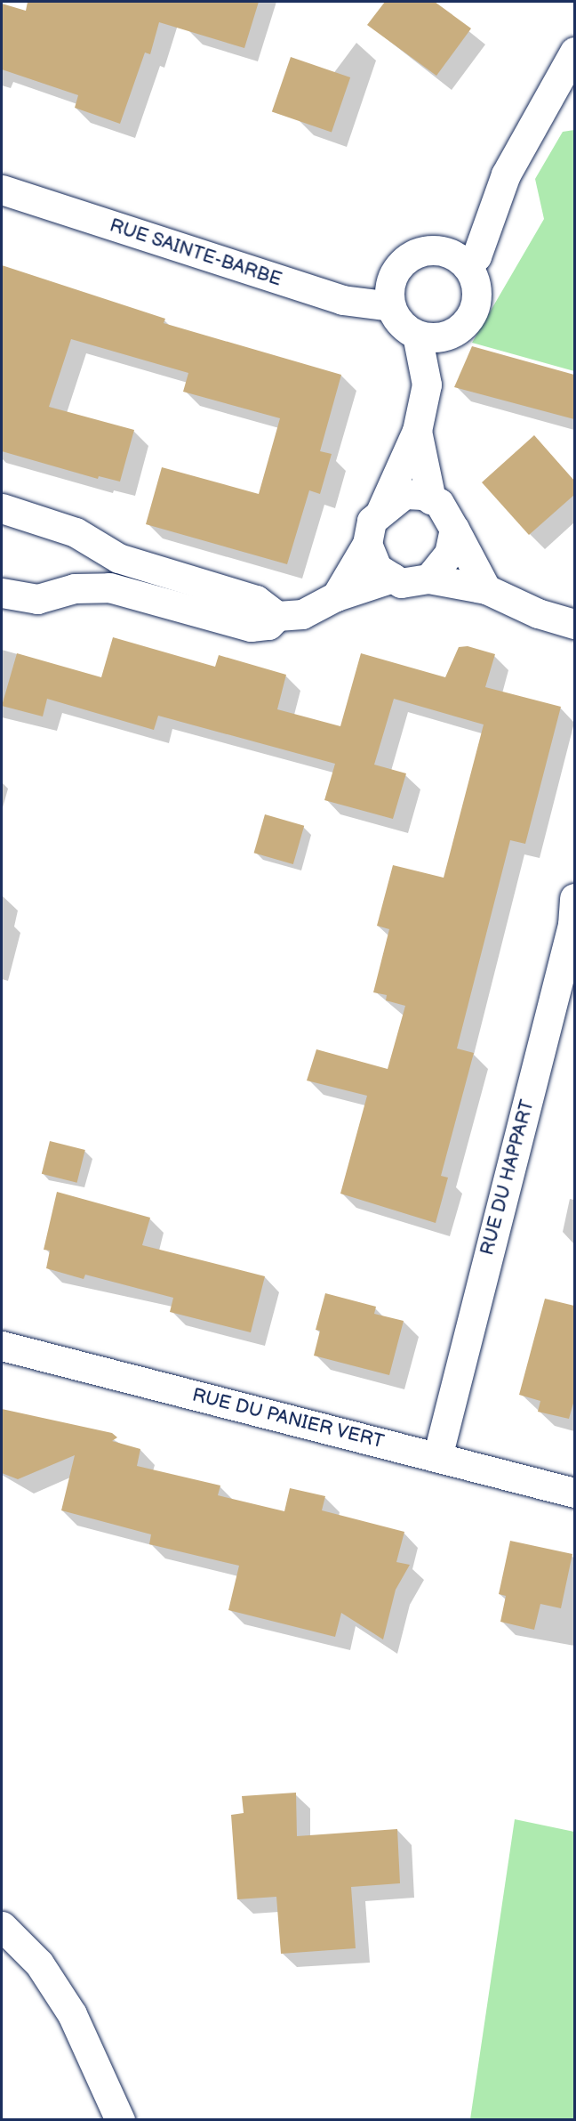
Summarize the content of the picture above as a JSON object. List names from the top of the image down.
{
  "streets": {
    "street": ["RUE SAINTE-BARBE", "RUE DU HAPPART", "RUE DU PANIER VERT"]
  },
  "crossings": [
    ["RUE DU HAPPART", "RUE DU PANIER VERT"]
  ]
}
